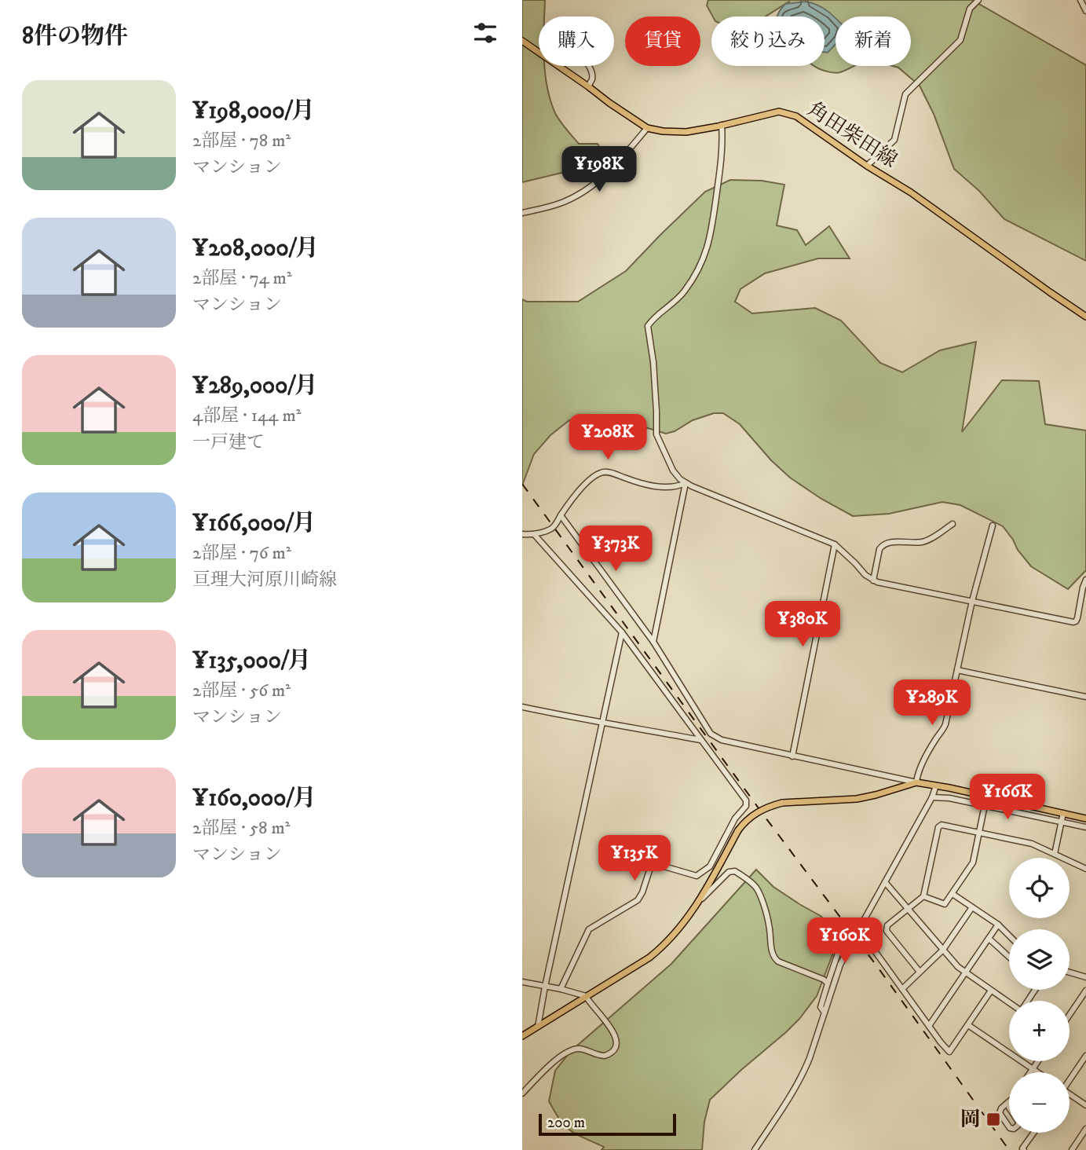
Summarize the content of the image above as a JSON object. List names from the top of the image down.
{
  "streets": {
    "main road": ["角田柴田線"]
  },
  "places": {
    "transit": ["岡"]
  },
  "scale_bar": "200 m",
  "page": {
    "heading": "8件の物件",
    "chip": [
      "購入",
      "賃貸",
      "絞り込み",
      "新着"
    ],
    "list": [
      {
        "name": "¥198,000/月",
        "note": "2部屋 · 78 m² · マンション"
      },
      {
        "name": "¥208,000/月",
        "note": "2部屋 · 74 m² · マンション"
      },
      {
        "name": "¥289,000/月",
        "note": "4部屋 · 144 m² · 一戸建て"
      },
      {
        "name": "¥166,000/月",
        "note": "2部屋 · 76 m² · 亘理大河原川崎線"
      },
      {
        "name": "¥135,000/月",
        "note": "2部屋 · 56 m² · マンション"
      },
      {
        "name": "¥160,000/月",
        "note": "2部屋 · 58 m² · マンション"
      }
    ],
    "price": [
      "¥198K",
      "¥208K",
      "¥373K",
      "¥380K",
      "¥289K",
      "¥166K",
      "¥135K",
      "¥160K"
    ],
    "map_buttons": ["+", "−"],
    "scale": "200 m"
  }
}
